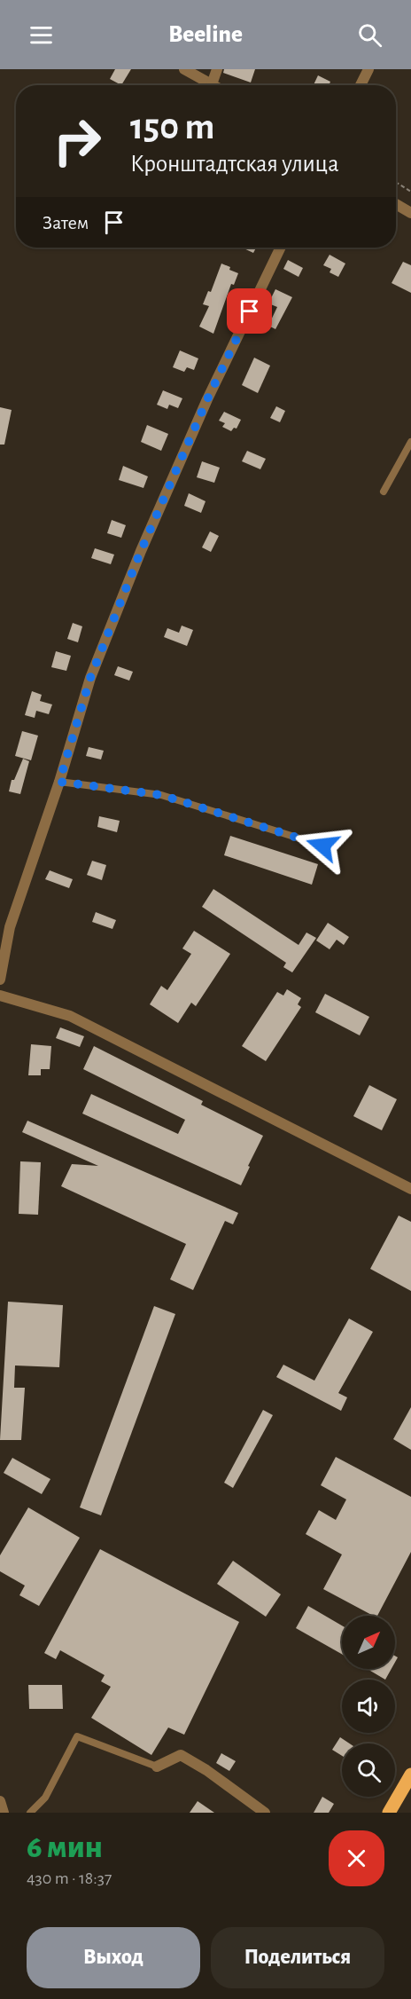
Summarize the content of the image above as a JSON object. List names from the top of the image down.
{
  "north": "top right",
  "page": {
    "header": "Beeline",
    "turn": ["150 m", "Кронштадтская улица"],
    "then": "Затем",
    "heading": ["6 мин", "430 m · 18:37"],
    "buttons": ["Выход", "Поделиться"]
  }
}
